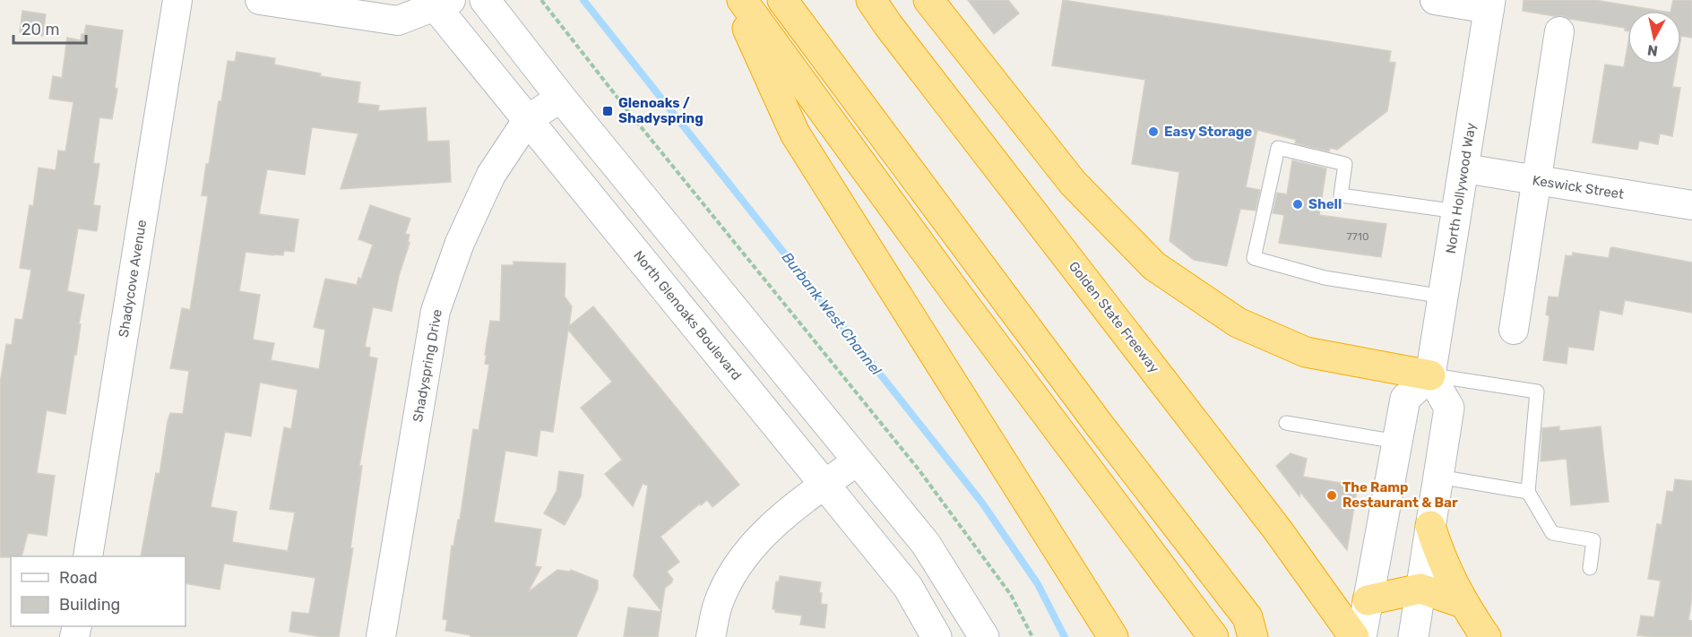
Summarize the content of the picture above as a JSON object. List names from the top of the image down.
{
  "streets": {
    "highway": ["Golden State Freeway"],
    "main road": ["North Hollywood Way", "North Glenoaks Boulevard"],
    "street": ["Keswick Street", "Shadycove Avenue", "Shadyspring Drive"]
  },
  "crossings": [
    ["Keswick Street", "North Hollywood Way"],
    ["North Glenoaks Boulevard", "Shadyspring Drive"]
  ],
  "water": ["Burbank West Channel"],
  "places": {
    "transit": ["Glenoaks / Shadyspring"],
    "other": ["Easy Storage", "Shell", "The Ramp Restaurant & Bar"]
  },
  "house_numbers": ["7710"],
  "legend": ["Road", "Building"],
  "scale_bar": "20 m",
  "north": "bottom"
}
